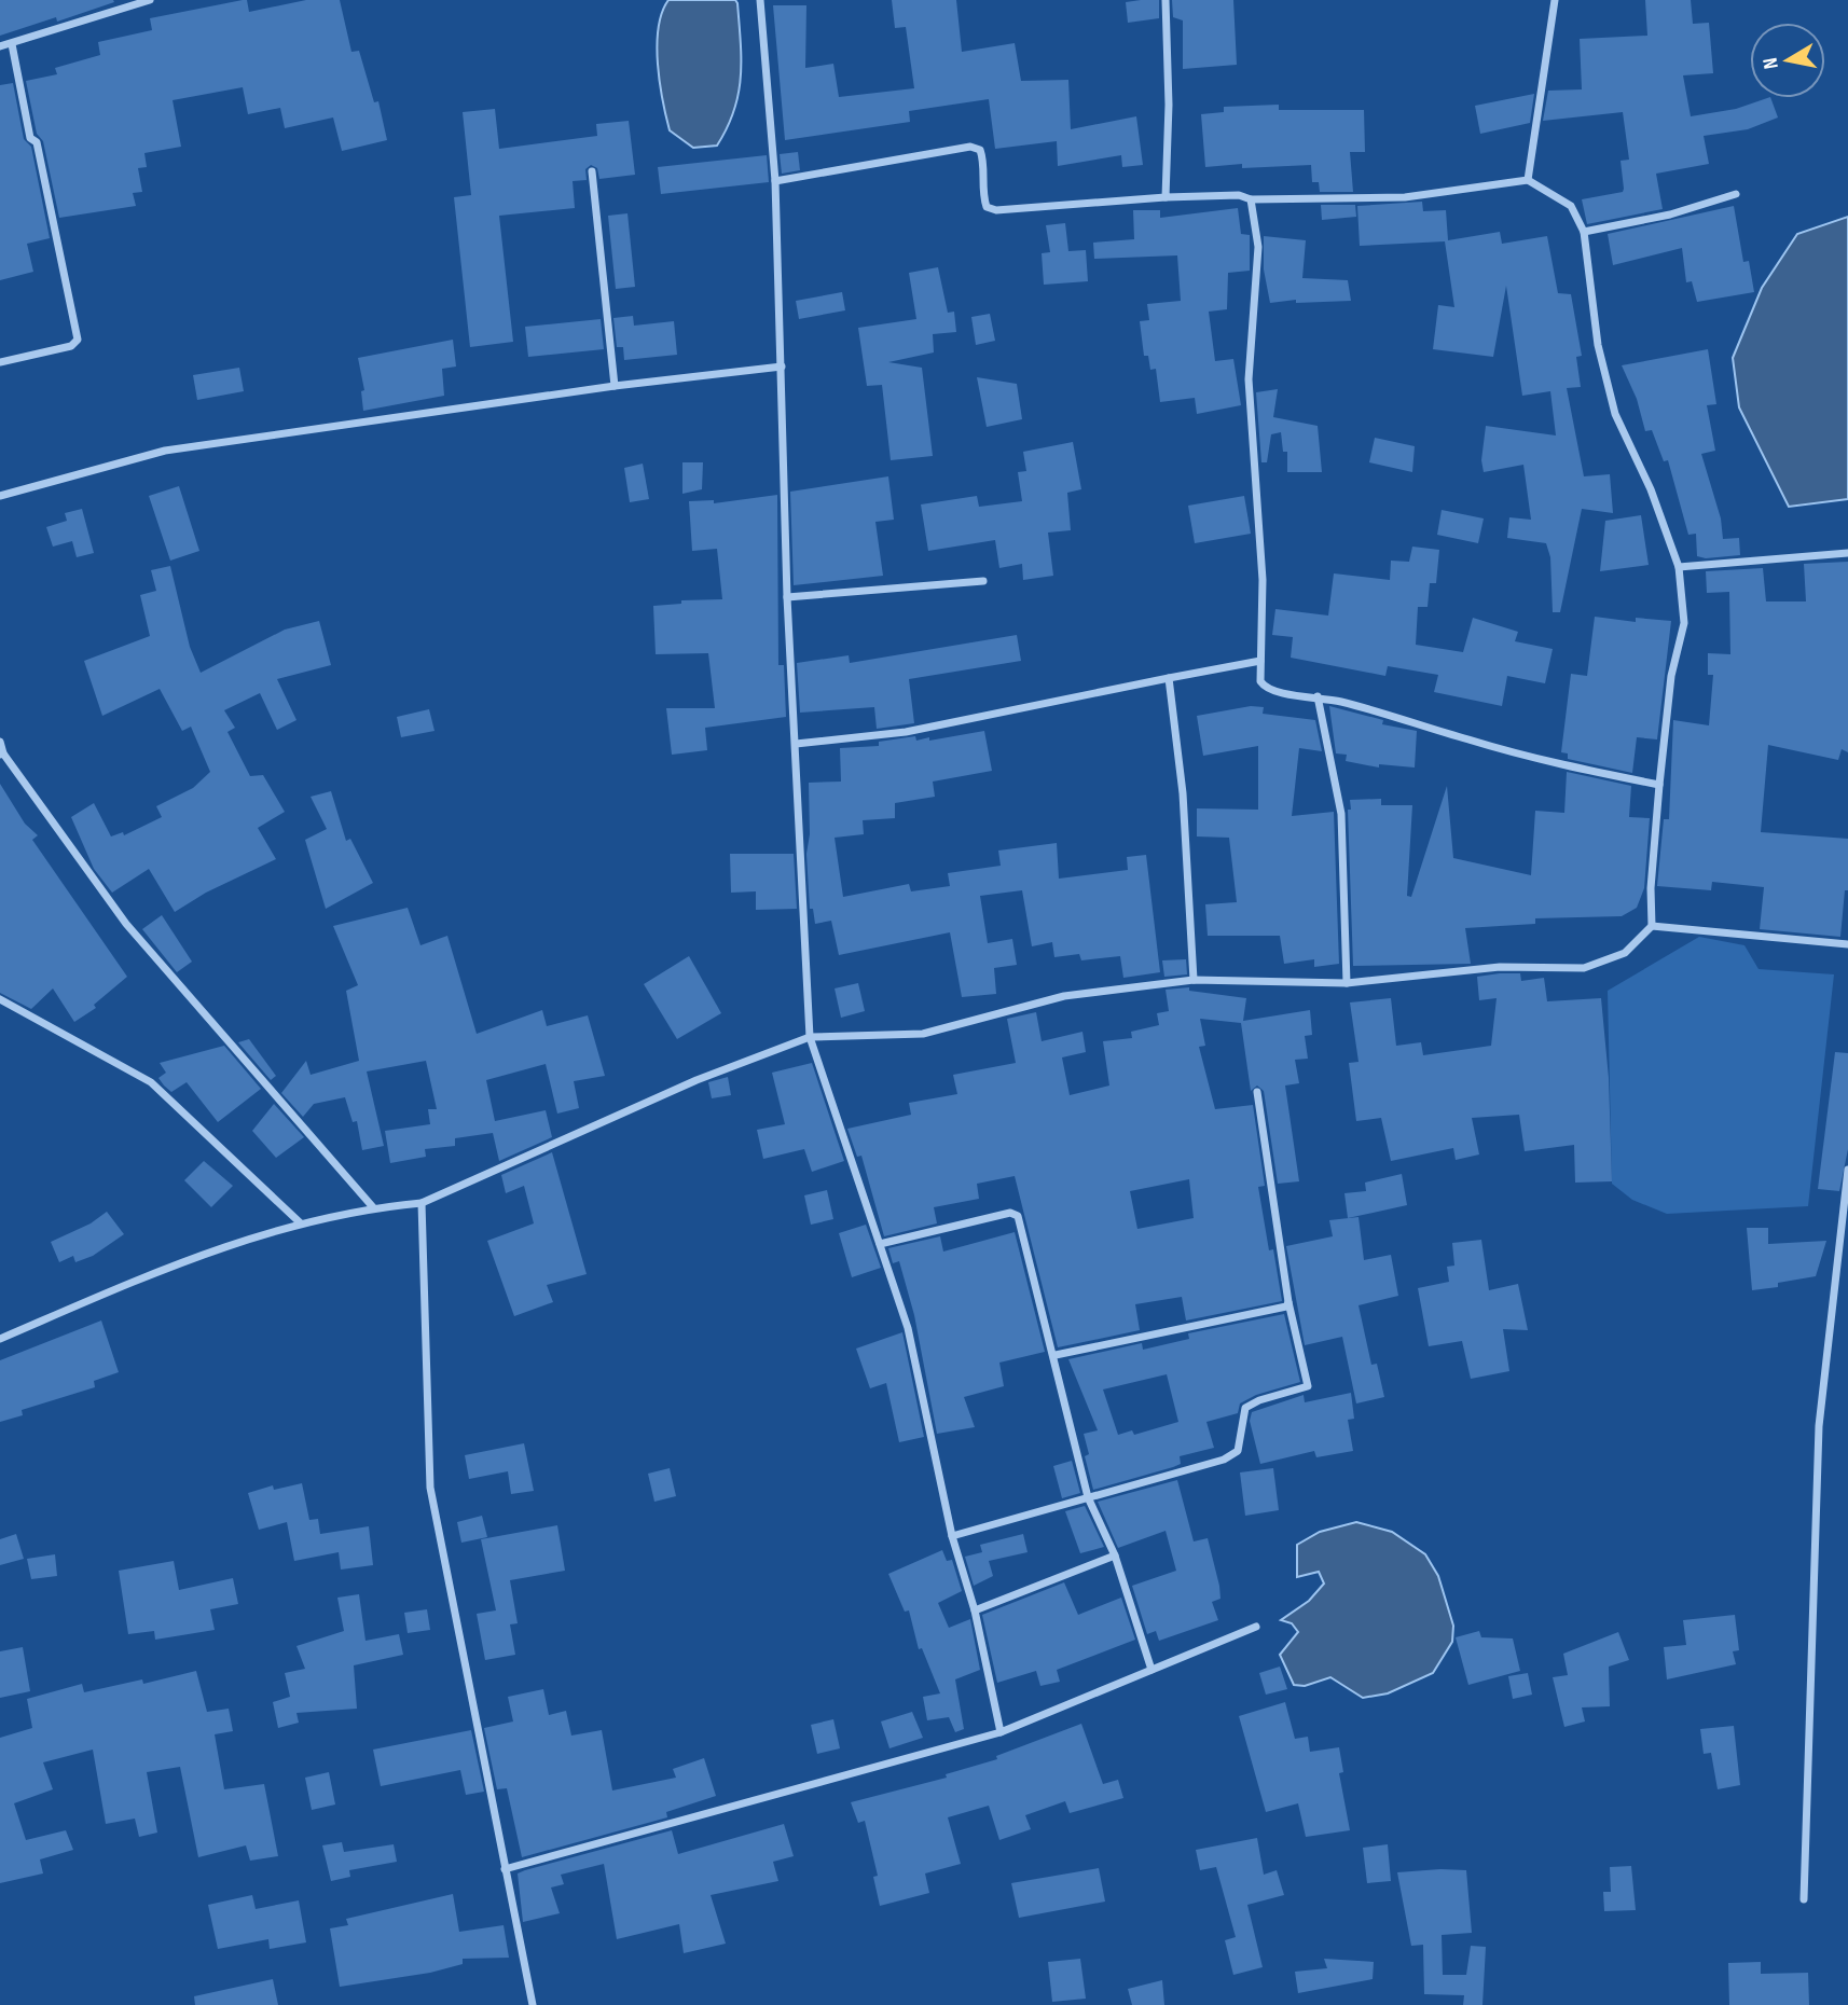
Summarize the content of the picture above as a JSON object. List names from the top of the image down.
{
  "north": "left"
}
